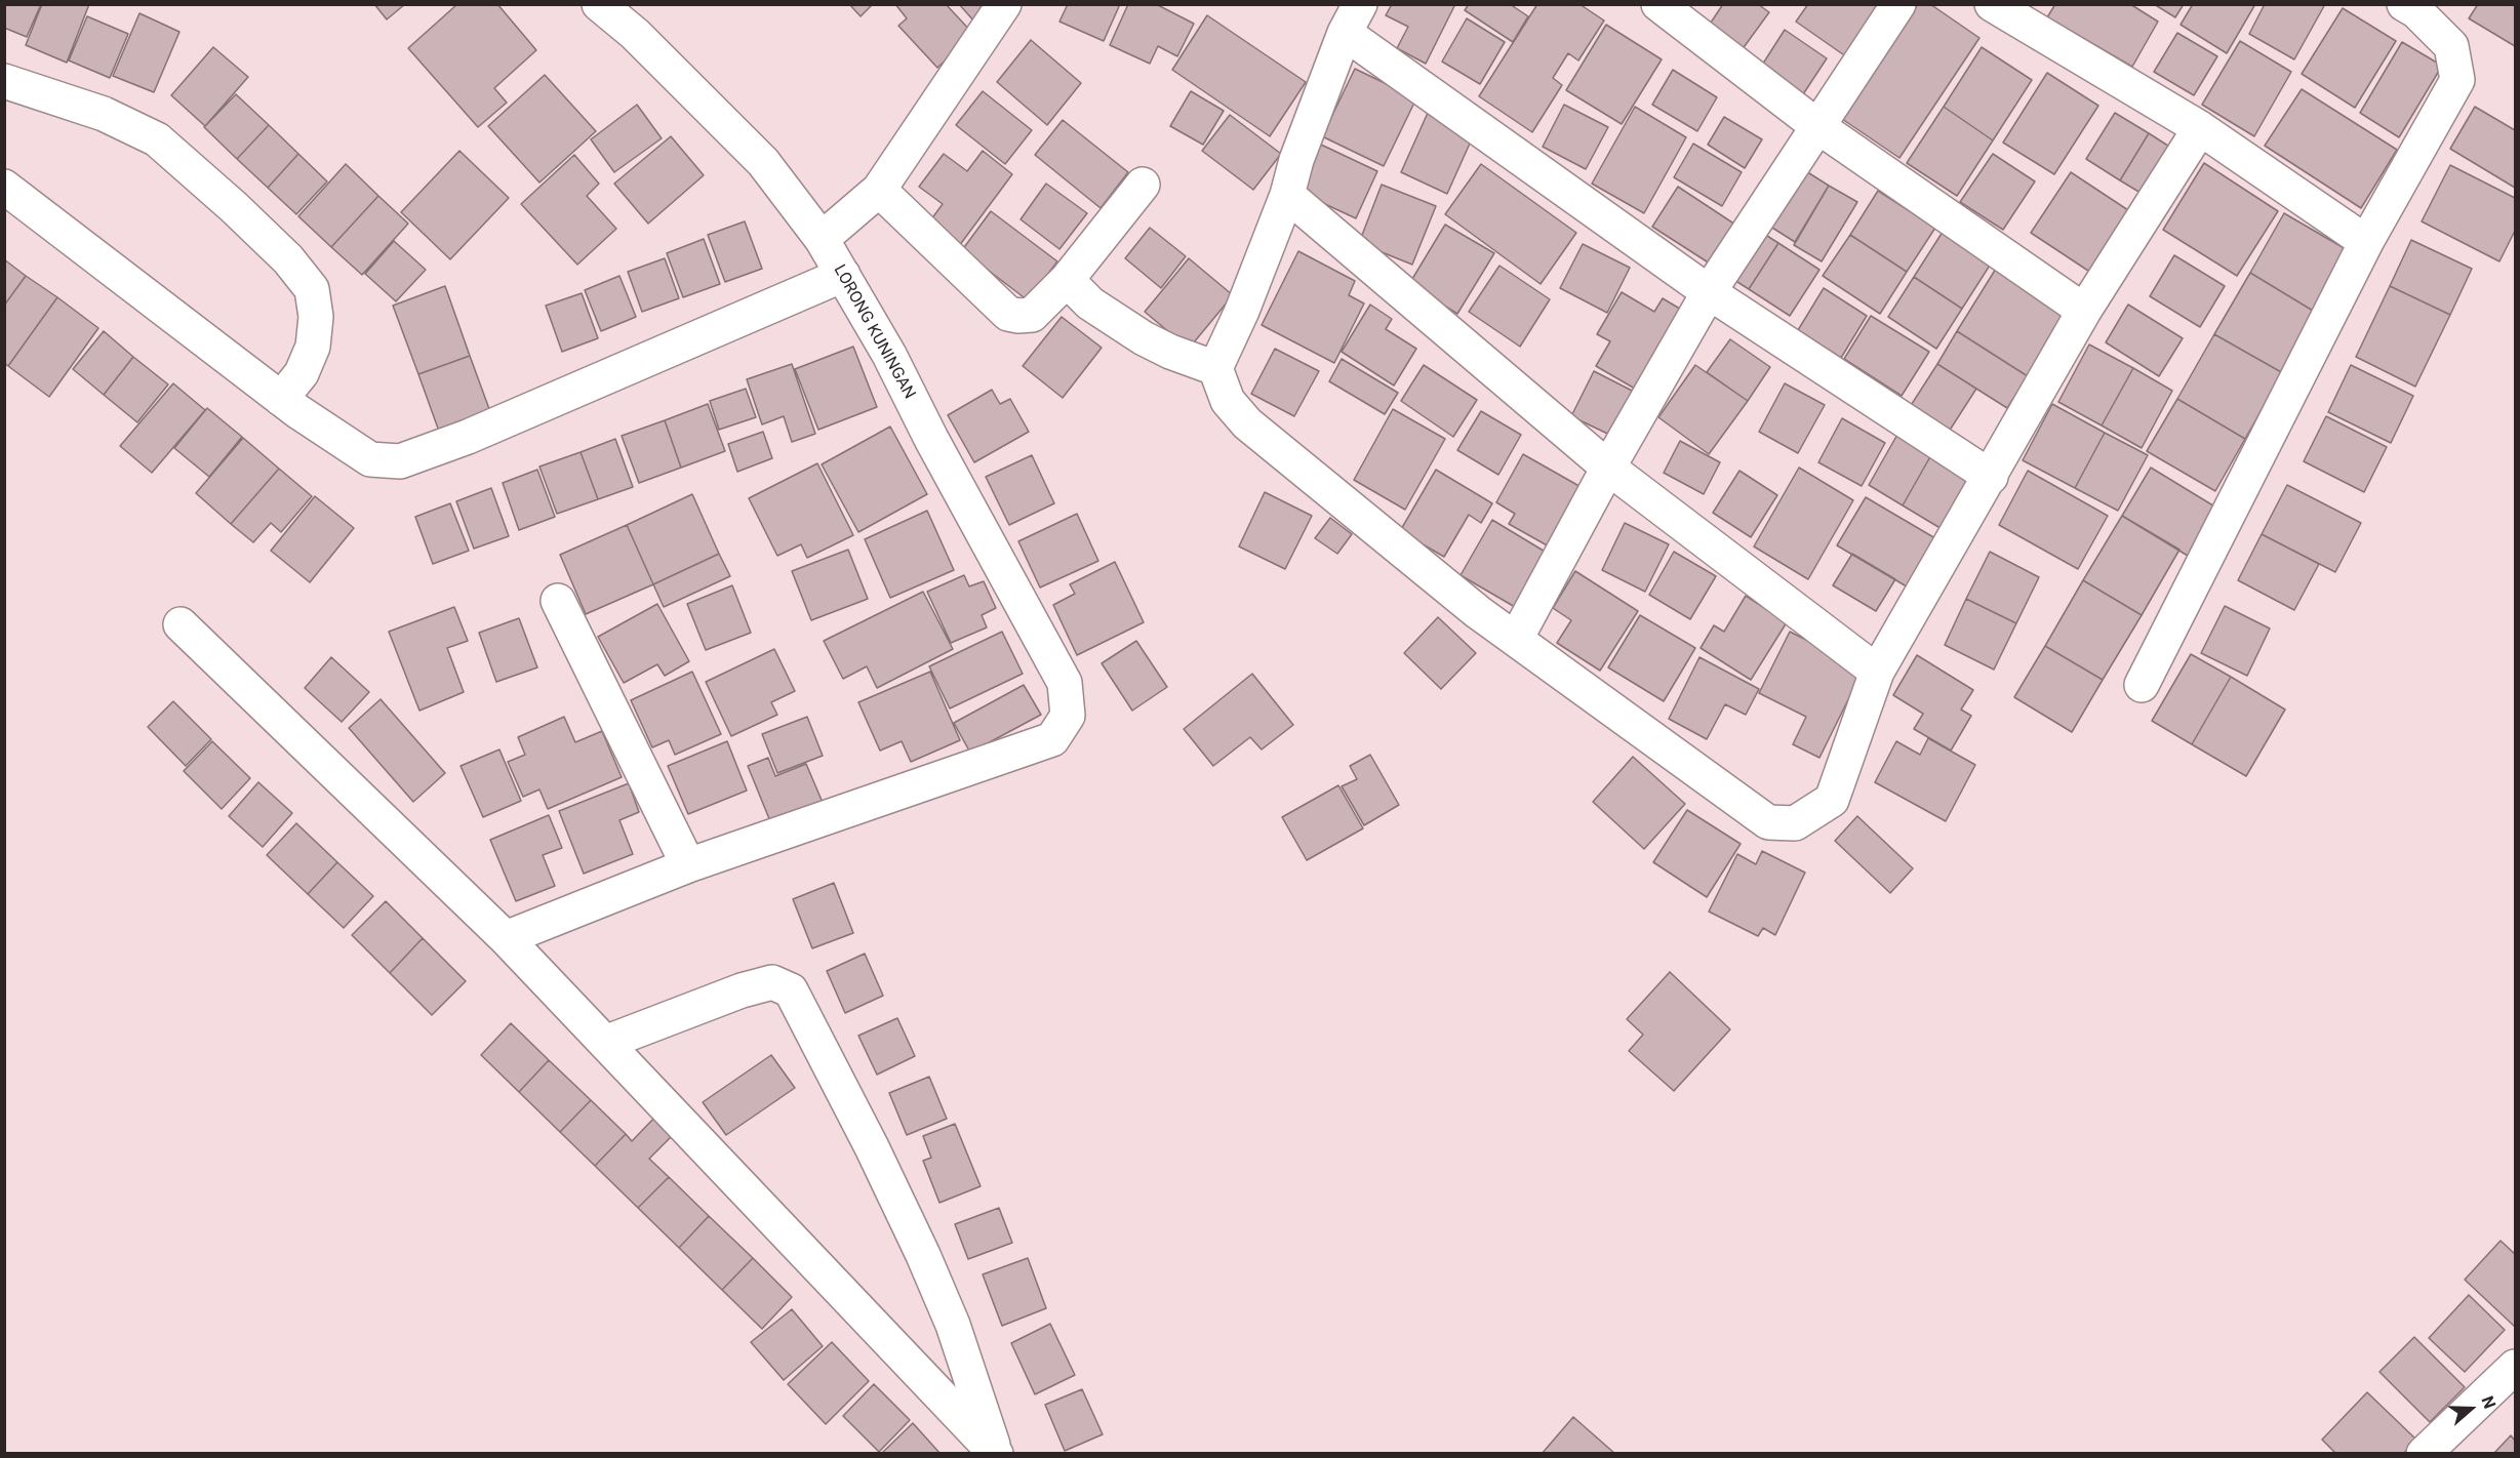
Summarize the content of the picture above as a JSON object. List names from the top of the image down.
{
  "streets": {
    "street": ["LORONG KUNINGAN"]
  },
  "north": "right"
}
